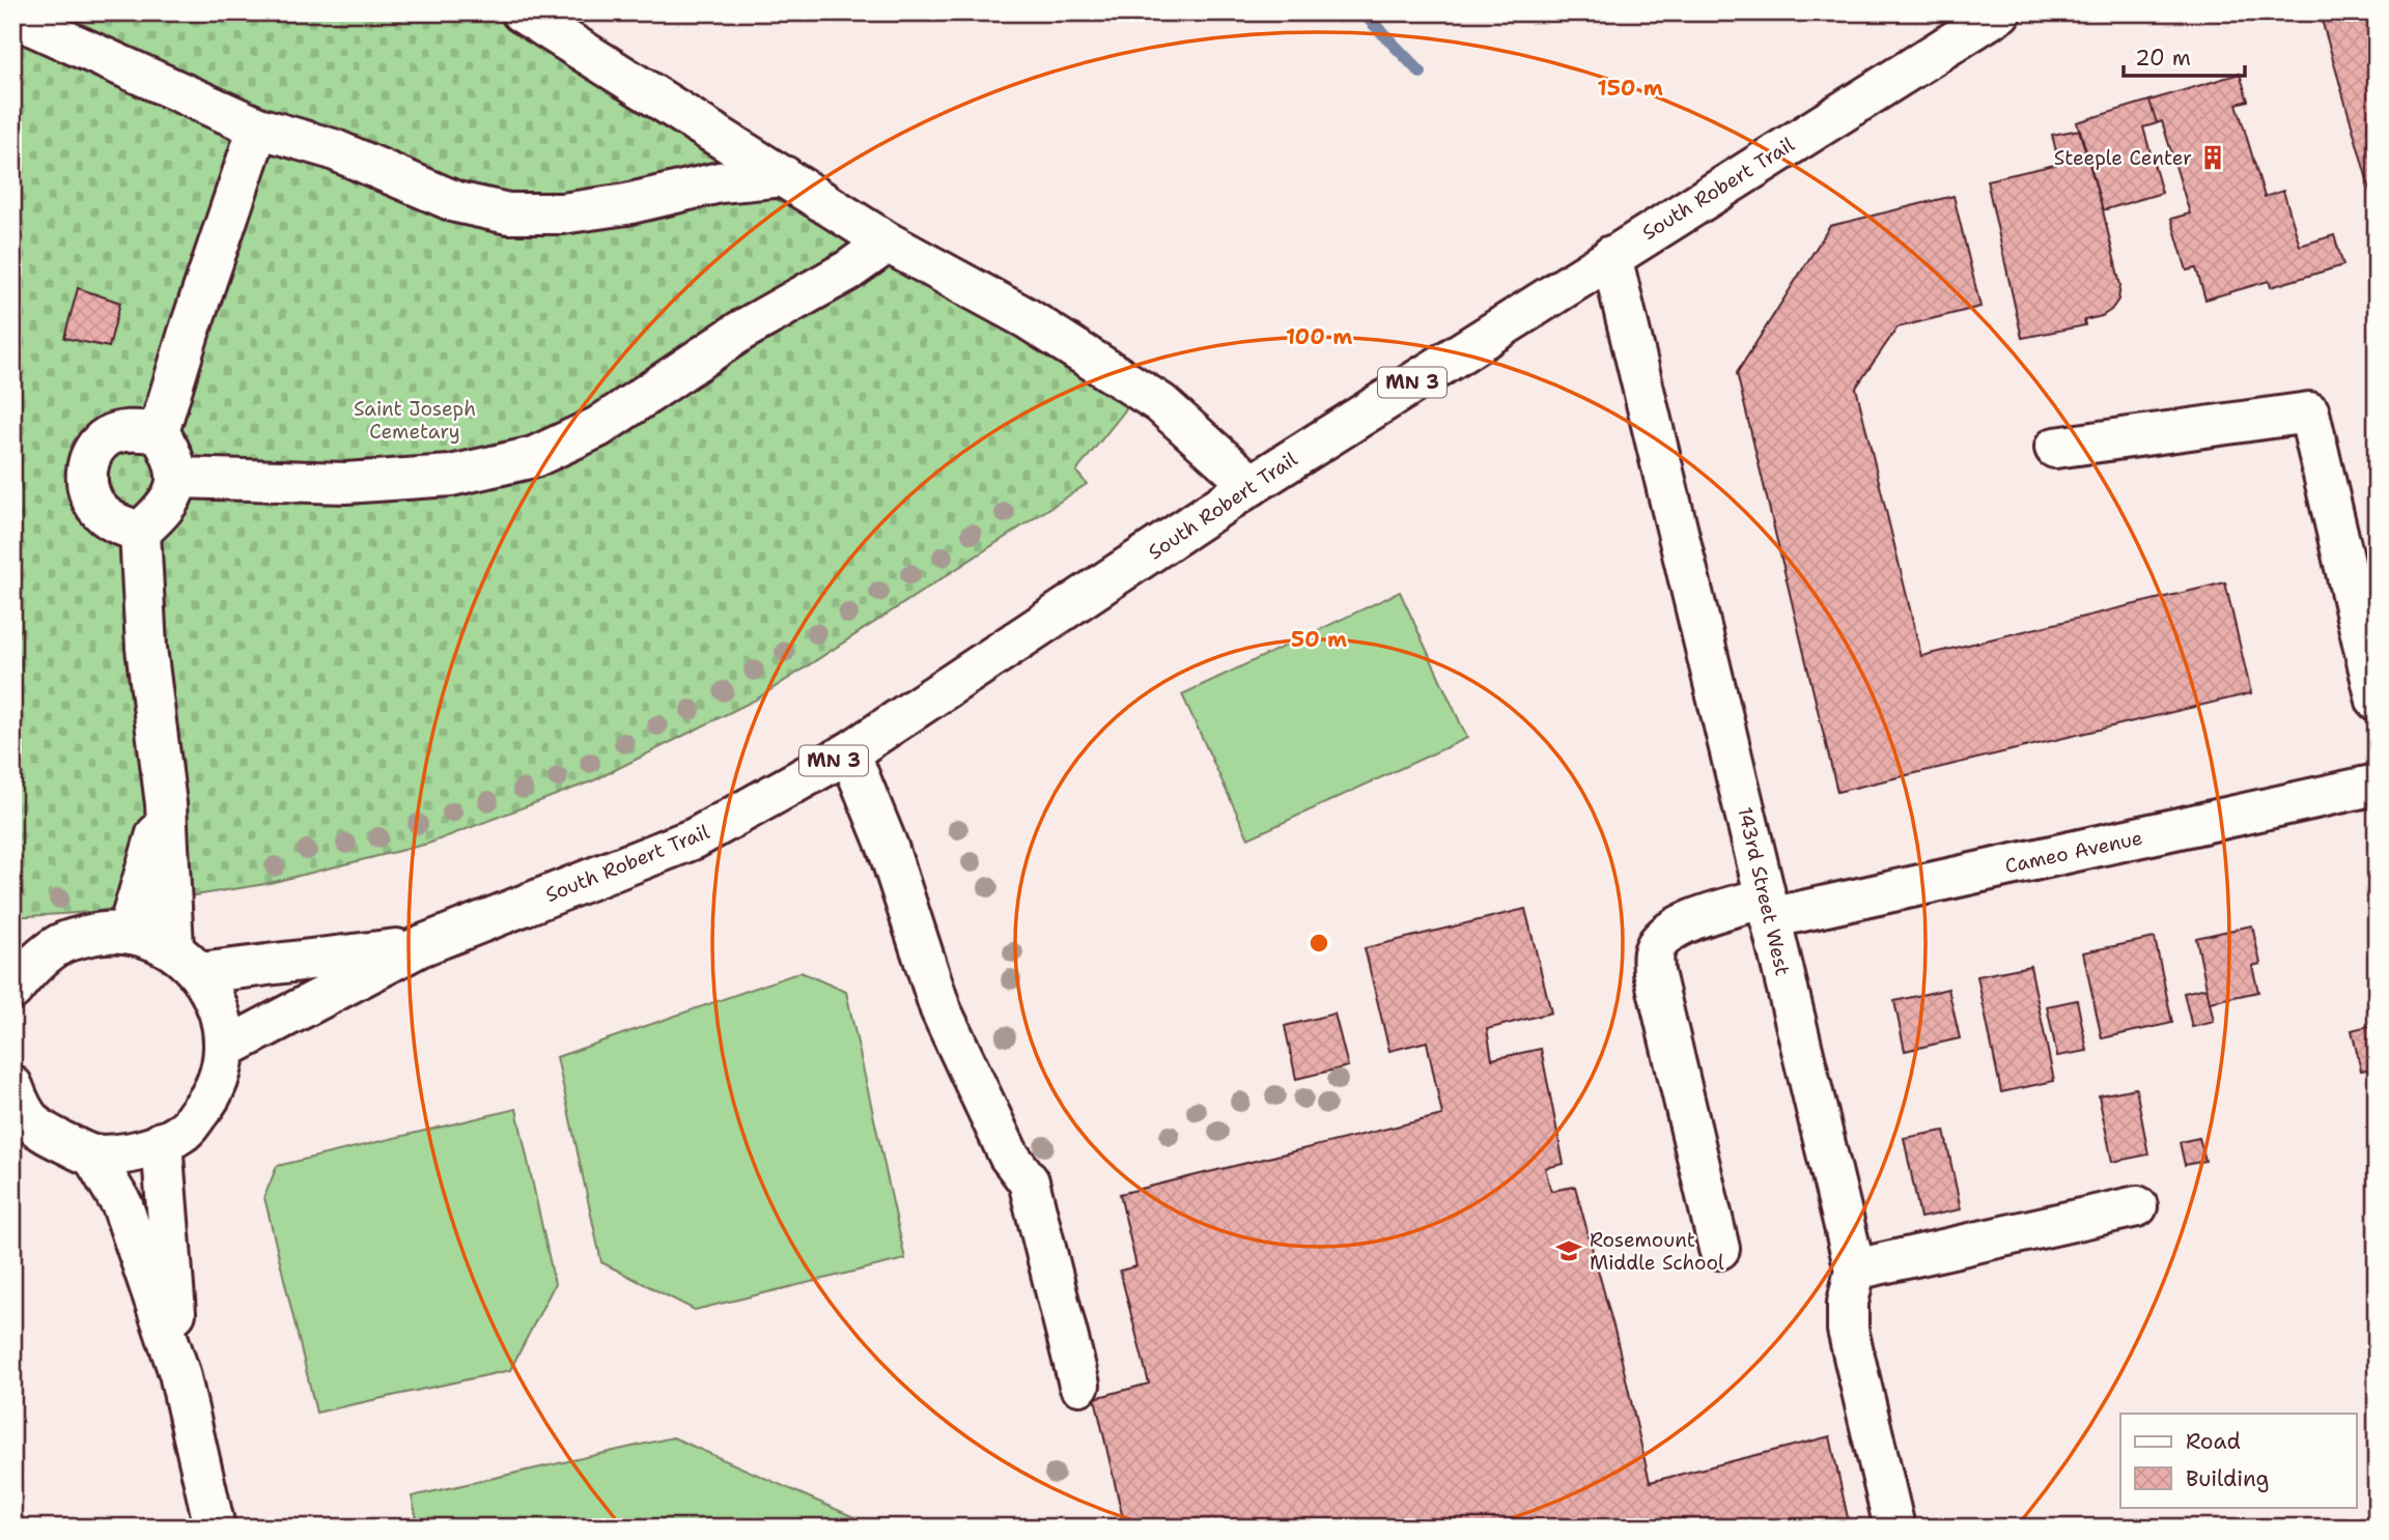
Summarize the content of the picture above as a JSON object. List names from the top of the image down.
{
  "streets": {
    "main road": [
      "South Robert Trail",
      "MN 3",
      "Cameo Avenue",
      "143rd Street West"
    ]
  },
  "crossings": [
    ["South Robert Trail", "143rd Street West"],
    ["Cameo Avenue", "143rd Street West"]
  ],
  "parks": ["Saint Joseph Cemetary"],
  "places": {
    "building": ["Steeple Center"],
    "school or university": ["Rosemount Middle School"]
  },
  "legend": ["Road", "Building"],
  "scale_bar": "20 m",
  "rings": ["150 m", "100 m", "50 m"]
}
